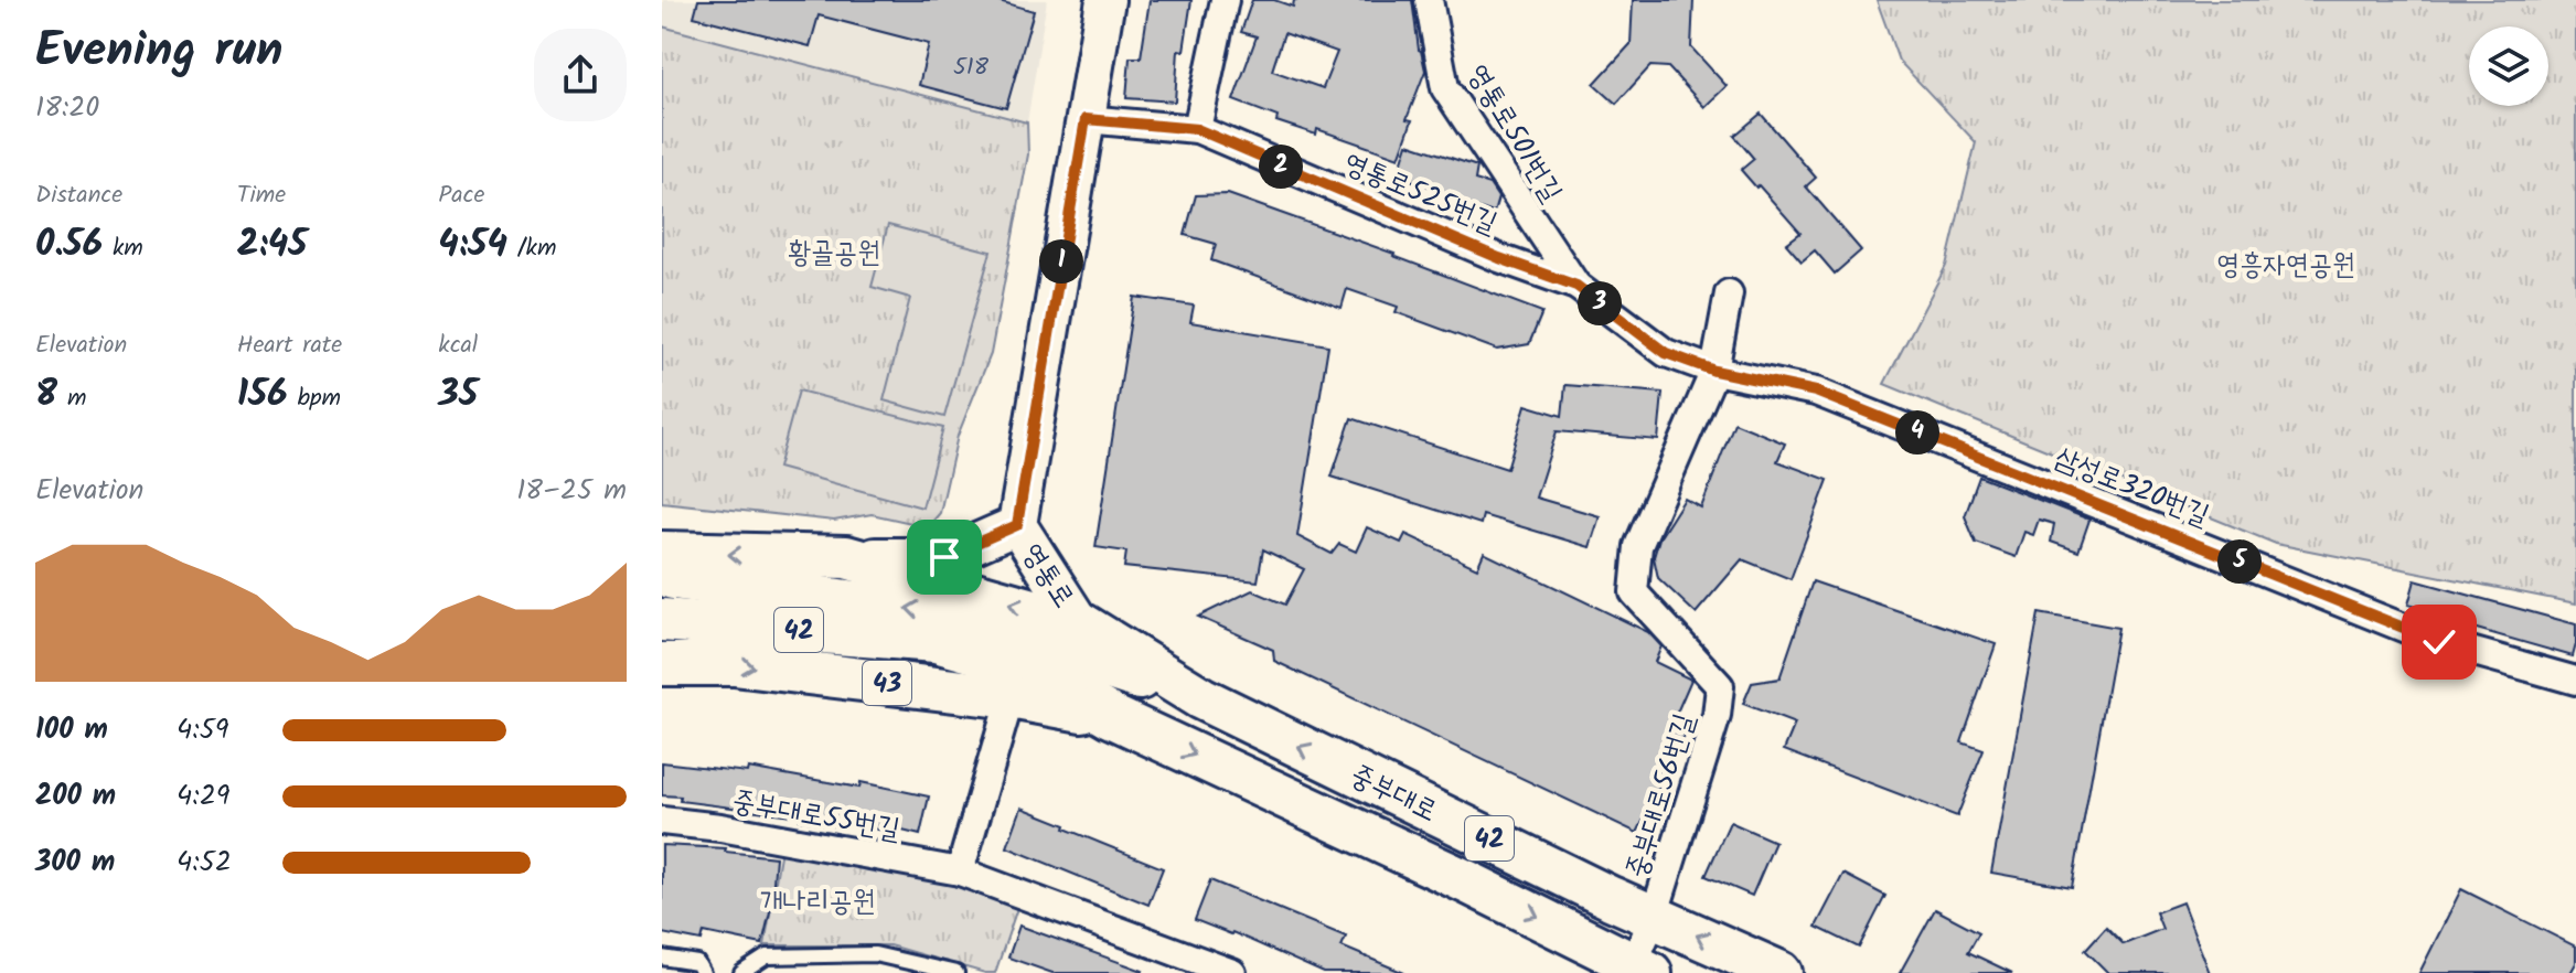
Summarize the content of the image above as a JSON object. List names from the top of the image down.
{
  "streets": {
    "main road": ["42", "43", "중부대로"],
    "street": [
      "영통로501번길",
      "영통로525번길",
      "삼성로320번길",
      "영통로",
      "중부대로56번길",
      "중부대로55번길"
    ]
  },
  "crossings": [
    ["영통로501번길", "영통로525번길"],
    ["영통로525번길", "삼성로320번길"],
    ["영통로525번길", "영통로"],
    ["영통로525번길", "중부대로56번길"],
    ["삼성로320번길", "중부대로56번길"],
    ["영통로", "중부대로"],
    ["중부대로", "중부대로56번길"]
  ],
  "parks": ["황골공원", "영흥자연공원", "개나리공원"],
  "house_numbers": ["518"],
  "page": {
    "heading": ["Evening run", "18:20"],
    "pins": [
      "2",
      "1",
      "3",
      "4",
      "5"
    ],
    "stats": [
      ["Distance", "0.56 km"],
      ["Time", "2:45"],
      ["Pace", "4:54 /km"],
      ["Elevation", "8 m"],
      ["Heart rate", "156 bpm"],
      ["kcal", "35"]
    ],
    "chart": ["Elevation", "18–25 m"],
    "list": [
      {
        "name": "100 m",
        "note": "4:59"
      },
      {
        "name": "200 m",
        "note": "4:29"
      },
      {
        "name": "300 m",
        "note": "4:52"
      }
    ]
  }
}
